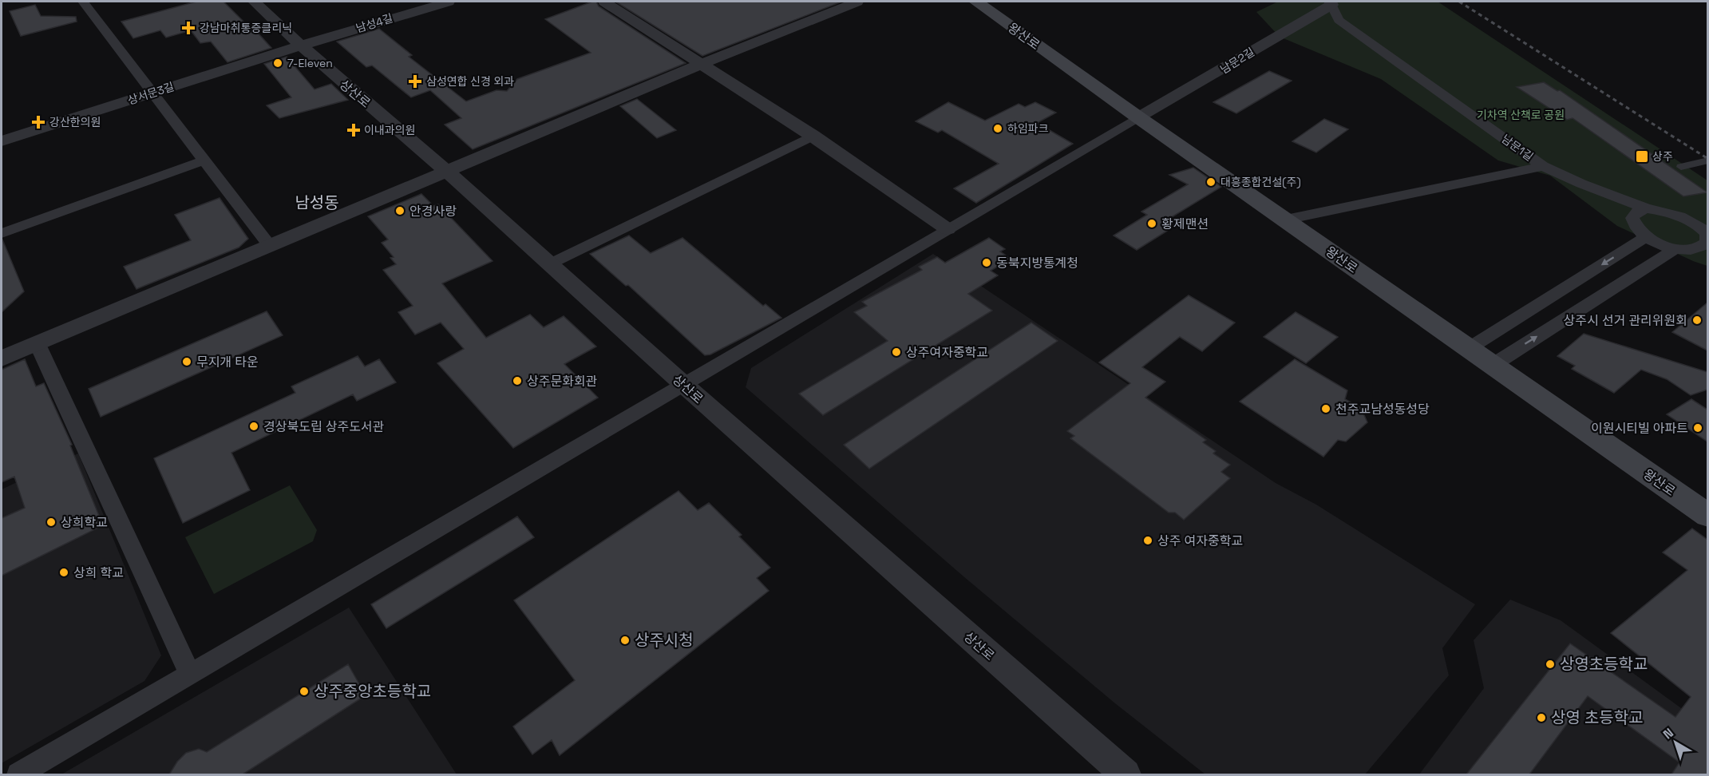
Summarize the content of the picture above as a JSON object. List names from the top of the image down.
{
  "streets": {
    "main road": ["왕산로"],
    "street": [
      "남성4길",
      "남문2길",
      "상서문3길",
      "상산로",
      "남문1길"
    ]
  },
  "crossings": [
    ["남성4길", "상서문3길"],
    ["남성4길", "상산로"],
    ["왕산로", "남문2길"],
    ["왕산로", "남문1길"],
    ["남문2길", "남문1길"],
    ["상서문3길", "상산로"]
  ],
  "districts": ["남성동"],
  "parks": ["기차역 산책로 공원"],
  "places": {
    "health": [
      "강남마취통증클리닉",
      "삼성연합 신경 외과",
      "강산한의원",
      "이내과의원"
    ],
    "other": [
      "7-Eleven",
      "하임파크",
      "대흥종합건설(주)",
      "안경사랑",
      "황제맨션",
      "동북지방통계청",
      "상주시 선거 관리위원회",
      "상주여자중학교",
      "무지개 타운",
      "상주문화회관",
      "천주교남성동성당",
      "경상북도립 상주도서관",
      "이원시티빌 아파트",
      "상희학교",
      "상주 여자중학교",
      "상희 학교",
      "상주시청",
      "상영초등학교",
      "상주중앙초등학교",
      "상영 초등학교"
    ],
    "transit": ["상주"]
  },
  "north": "top left"
}
